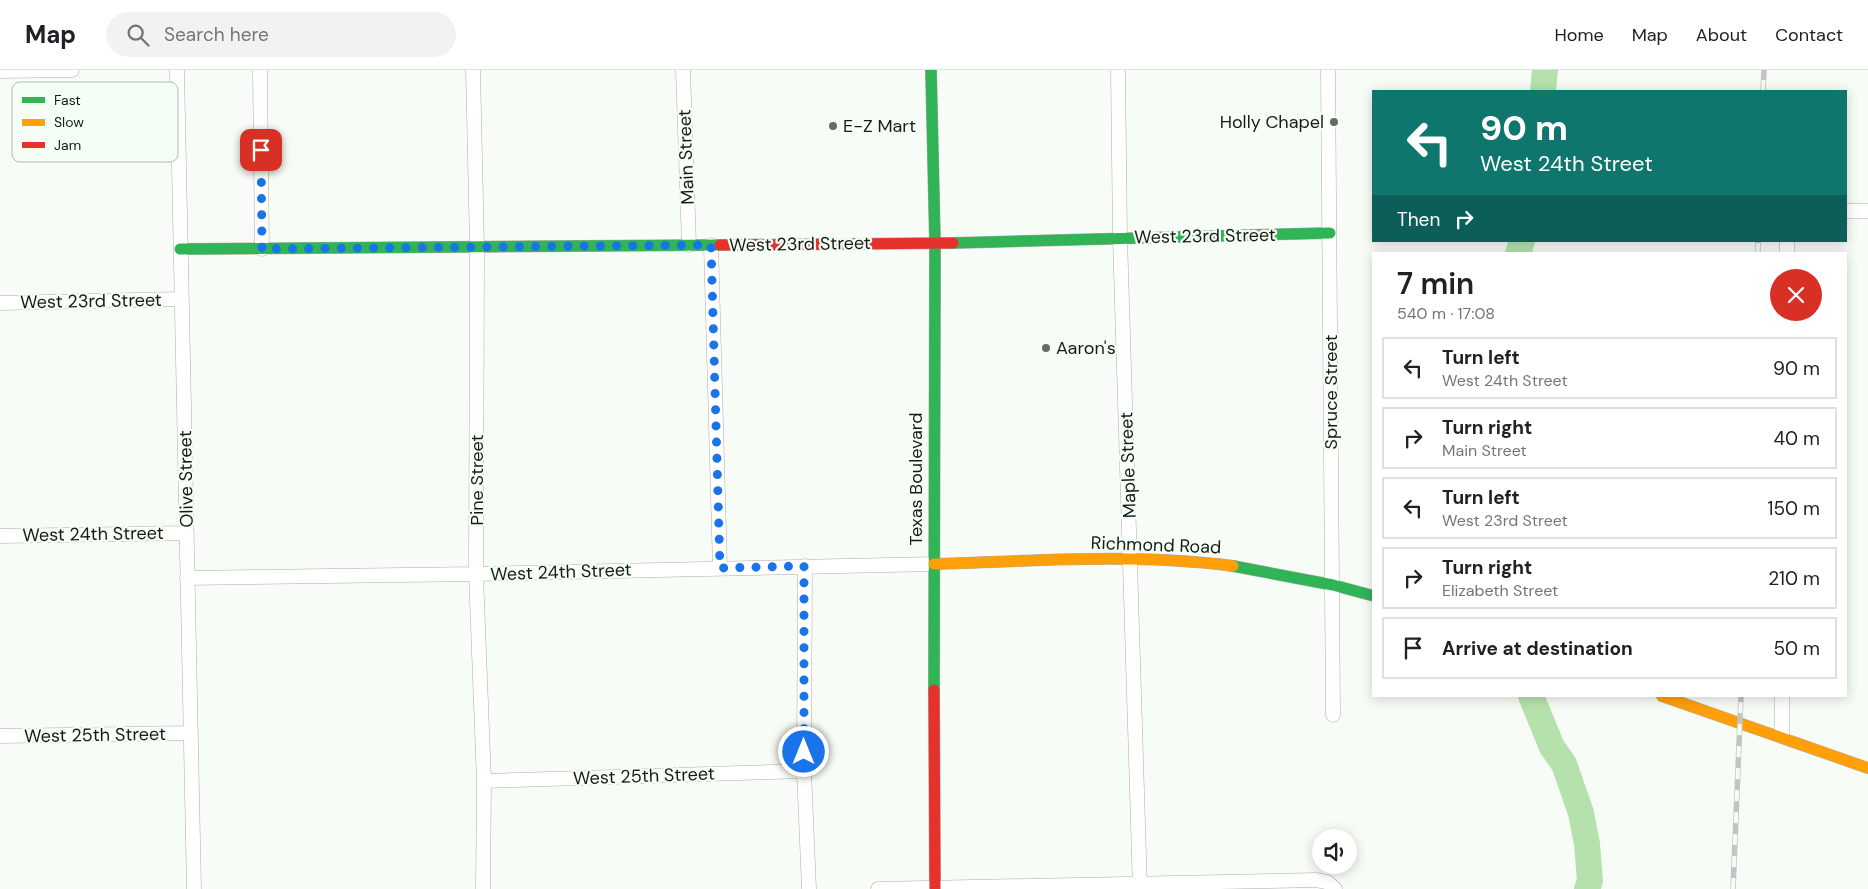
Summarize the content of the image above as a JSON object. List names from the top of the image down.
{
  "streets": {
    "street": [
      "Main Street",
      "West 23rd Street",
      "Spruce Street",
      "Maple Street",
      "Olive Street",
      "Texas Boulevard",
      "Pine Street",
      "West 24th Street",
      "Richmond Road",
      "West 25th Street"
    ]
  },
  "crossings": [
    ["Main Street", "West 23rd Street"],
    ["West 23rd Street", "Spruce Street"],
    ["West 23rd Street", "Maple Street"],
    ["West 23rd Street", "Olive Street"],
    ["West 23rd Street", "Texas Boulevard"],
    ["West 23rd Street", "Pine Street"],
    ["Spruce Street", "Richmond Road"],
    ["Maple Street", "Richmond Road"],
    ["Olive Street", "West 24th Street"],
    ["Olive Street", "West 25th Street"],
    ["Texas Boulevard", "West 24th Street"],
    ["Texas Boulevard", "Richmond Road"],
    ["Pine Street", "West 24th Street"],
    ["Pine Street", "West 25th Street"],
    ["West 24th Street", "Richmond Road"]
  ],
  "places": ["Holly Chapel", "E-Z Mart", "Aaron's"],
  "legend": ["Fast", "Slow", "Jam"],
  "page": {
    "header": "Map",
    "search": "Search here",
    "nav": [
      "Home",
      "Map",
      "About",
      "Contact"
    ],
    "turn": ["90 m", "West 24th Street"],
    "then": "Then",
    "heading": ["7 min", "540 m · 17:08"],
    "list": [
      {
        "name": "Turn left",
        "note": "West 24th Street",
        "value": "90 m"
      },
      {
        "name": "Turn right",
        "note": "Main Street",
        "value": "40 m"
      },
      {
        "name": "Turn left",
        "note": "West 23rd Street",
        "value": "150 m"
      },
      {
        "name": "Turn right",
        "note": "Elizabeth Street",
        "value": "210 m"
      },
      {
        "name": "Arrive at destination",
        "value": "50 m"
      }
    ]
  }
}
